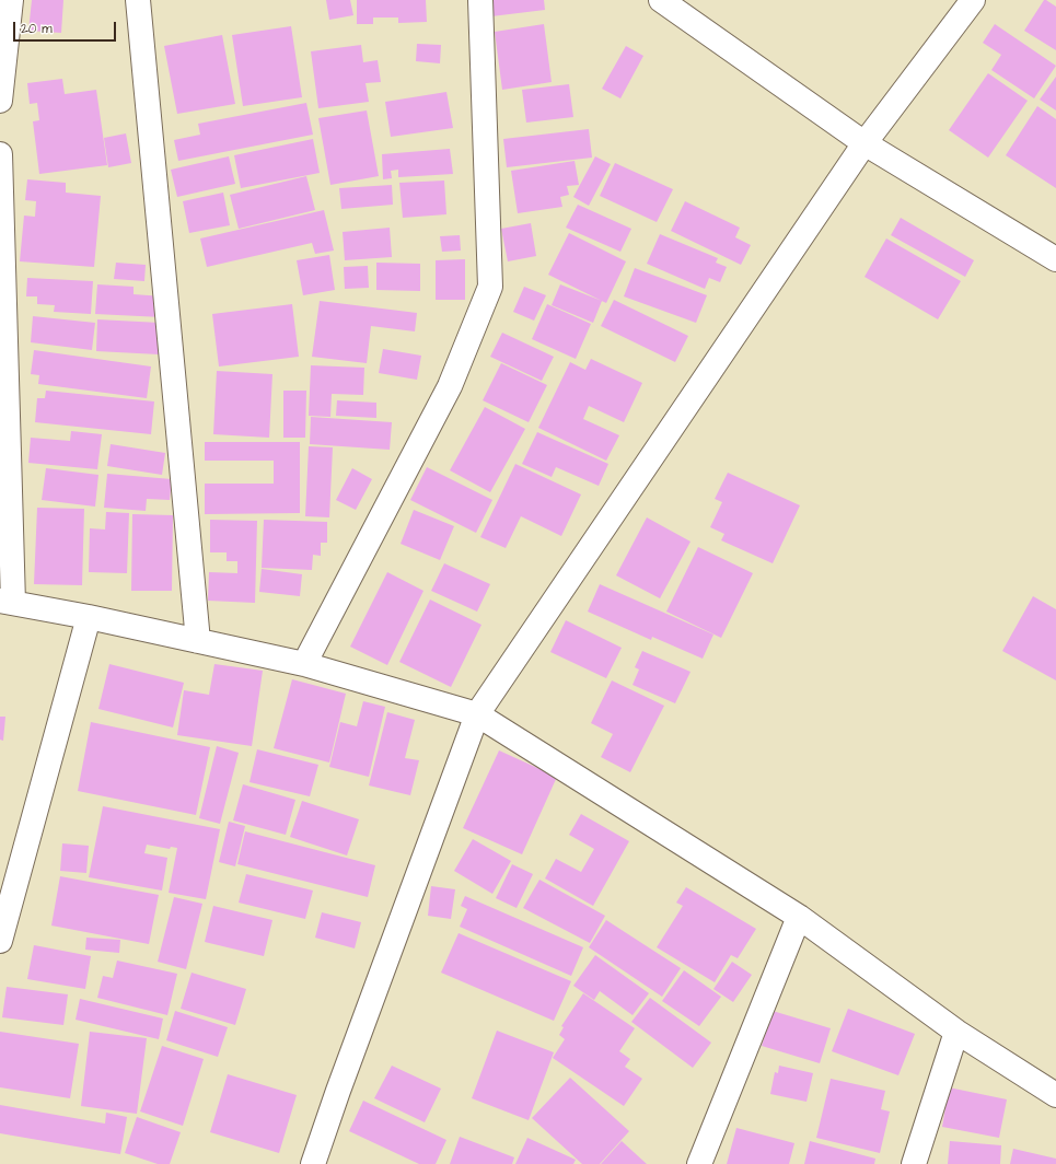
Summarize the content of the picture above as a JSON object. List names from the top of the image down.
{
  "scale_bar": "20 m"
}
